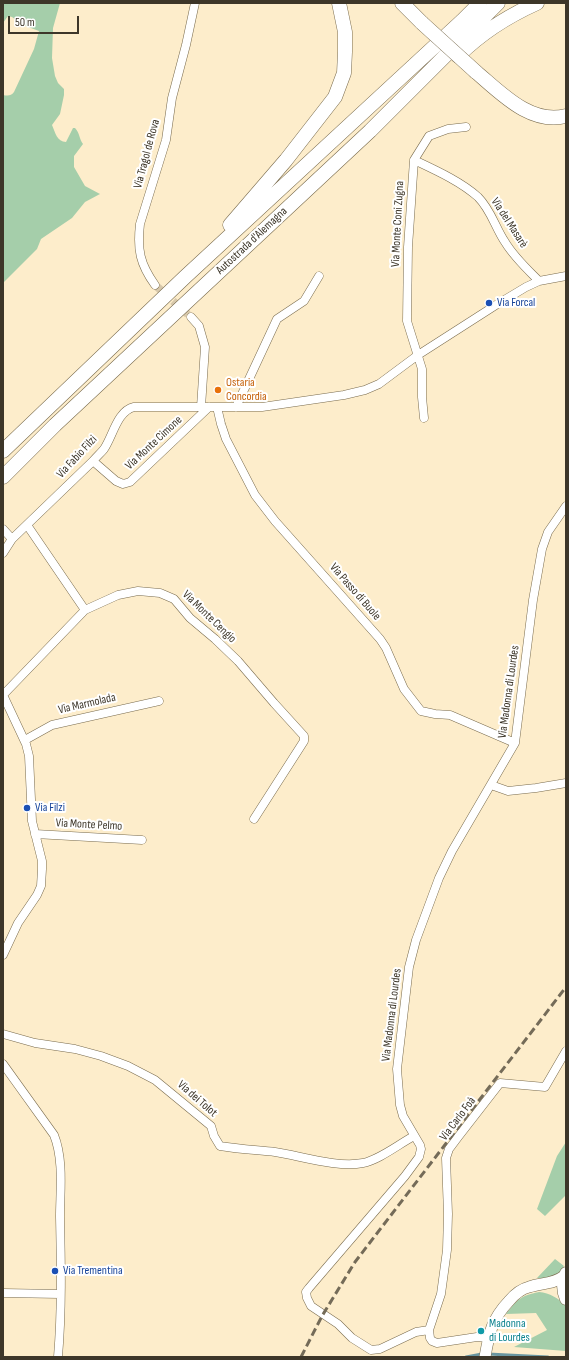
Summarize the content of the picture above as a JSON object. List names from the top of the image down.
{
  "streets": {
    "highway": ["Autostrada d'Alemagna"],
    "street": [
      "Via Tragol de Rova",
      "Via del Masarè",
      "Via Monte Coni Zugna",
      "Via Monte Cimone",
      "Via Fabio Filzi",
      "Via Passo di Buole",
      "Via Monte Cengio",
      "Via Madonna di Lourdes",
      "Via Marmolada",
      "Via Monte Pelmo",
      "Via dei Tolot",
      "Via Carlo Foà"
    ]
  },
  "crossings": [
    ["Via del Masarè", "Via Monte Coni Zugna"],
    ["Via Monte Cimone", "Via Fabio Filzi"],
    ["Via Monte Cimone", "Via Passo di Buole"],
    ["Via Fabio Filzi", "Via Passo di Buole"],
    ["Via Passo di Buole", "Via Madonna di Lourdes"],
    ["Via Madonna di Lourdes", "Via dei Tolot"],
    ["Via Madonna di Lourdes", "Via Carlo Foà"]
  ],
  "places": [
    "Via Forcal",
    "Ostaria Concordia",
    "Via Filzi",
    "Via Trementina",
    "Madonna di Lourdes"
  ],
  "scale_bar": "50 m"
}
